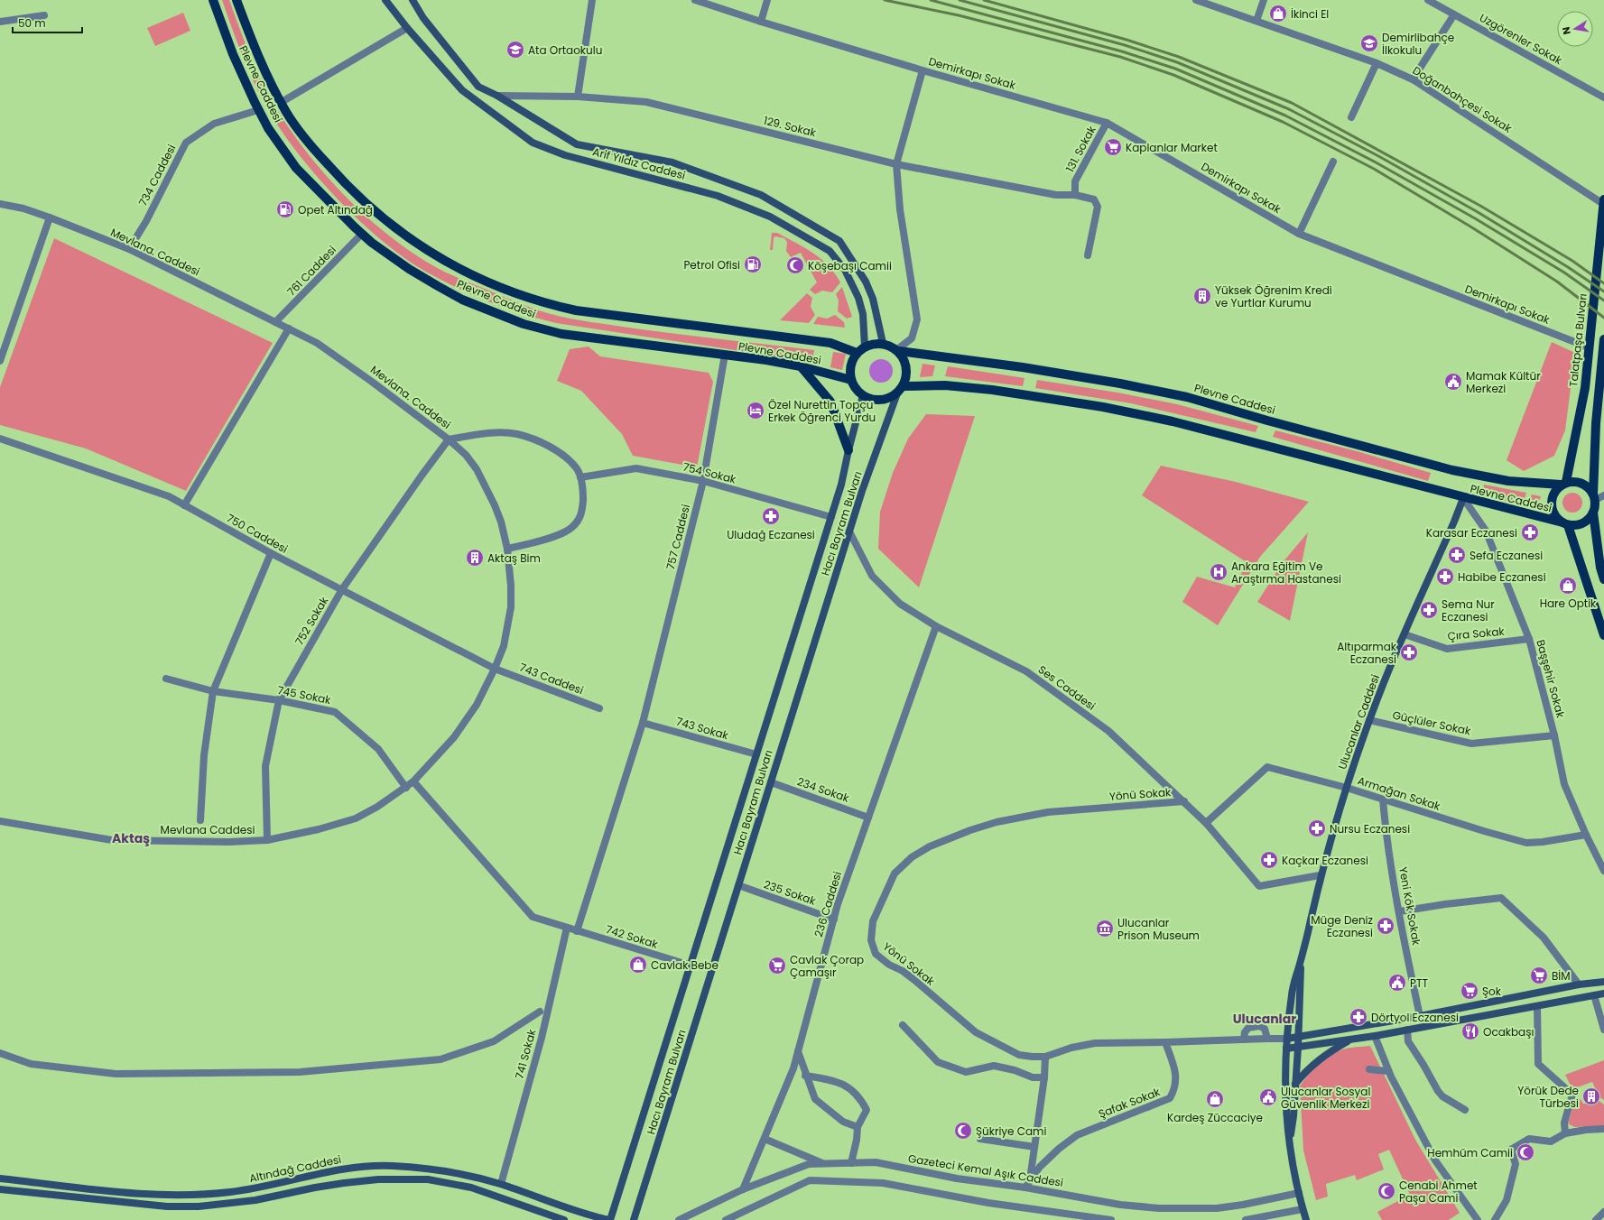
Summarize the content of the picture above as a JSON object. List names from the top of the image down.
{
  "streets": {
    "main road": [
      "Plevne Caddesi",
      "Arif Yıldız Caddesi",
      "Talatpaşa Bulvarı",
      "Hacı Bayram Bulvarı",
      "Ulucanlar Caddesi",
      "Altındağ Caddesi"
    ],
    "street": [
      "Uzgörenler Sokak",
      "Demirkapı Sokak",
      "Doğanbahçesi Sokak",
      "129. Sokak",
      "131. Sokak",
      "734 Caddesi",
      "Mevlana. Caddesi",
      "761 Caddesi",
      "754 Sokak",
      "750 Caddesi",
      "757 Caddesi",
      "752 Sokak",
      "Çıra Sokak",
      "743 Caddesi",
      "Başşehir Sokak",
      "Ses Caddesi",
      "745 Sokak",
      "Güçlüler Sokak",
      "743 Sokak",
      "234 Sokak",
      "Armağan Sokak",
      "Yönü Sokak",
      "Mevlana Caddesi",
      "235 Sokak",
      "236 Caddesi",
      "Yeni Kök Sokak",
      "742 Sokak",
      "741 Sokak",
      "Şafak Sokak",
      "Gazeteci Kemal Aşık Caddesi"
    ]
  },
  "crossings": [
    ["Demirkapı Sokak", "131. Sokak"],
    ["Demirkapı Sokak", "Talatpaşa Bulvarı"],
    ["Plevne Caddesi", "Arif Yıldız Caddesi"],
    ["Plevne Caddesi", "734 Caddesi"],
    ["Plevne Caddesi", "761 Caddesi"],
    ["Plevne Caddesi", "Talatpaşa Bulvarı"],
    ["Plevne Caddesi", "Hacı Bayram Bulvarı"],
    ["Plevne Caddesi", "757 Caddesi"],
    ["Plevne Caddesi", "Başşehir Sokak"],
    ["Plevne Caddesi", "Ulucanlar Caddesi"],
    ["Doğanbahçesi Sokak", "Talatpaşa Bulvarı"],
    ["129. Sokak", "131. Sokak"],
    ["129. Sokak", "Arif Yıldız Caddesi"],
    ["Arif Yıldız Caddesi", "Hacı Bayram Bulvarı"],
    ["734 Caddesi", "Mevlana. Caddesi"],
    ["Mevlana. Caddesi", "761 Caddesi"],
    ["Mevlana. Caddesi", "750 Caddesi"],
    ["Mevlana. Caddesi", "752 Sokak"],
    ["Mevlana. Caddesi", "743 Caddesi"],
    ["Mevlana. Caddesi", "745 Sokak"],
    ["Mevlana. Caddesi", "Mevlana Caddesi"],
    ["754 Sokak", "Hacı Bayram Bulvarı"],
    ["754 Sokak", "757 Caddesi"],
    ["Hacı Bayram Bulvarı", "Ses Caddesi"],
    ["Hacı Bayram Bulvarı", "743 Sokak"],
    ["Hacı Bayram Bulvarı", "234 Sokak"],
    ["Hacı Bayram Bulvarı", "235 Sokak"],
    ["Hacı Bayram Bulvarı", "742 Sokak"],
    ["Hacı Bayram Bulvarı", "Altındağ Caddesi"],
    ["750 Caddesi", "752 Sokak"],
    ["750 Caddesi", "743 Caddesi"],
    ["757 Caddesi", "743 Sokak"],
    ["757 Caddesi", "742 Sokak"],
    ["752 Sokak", "745 Sokak"],
    ["752 Sokak", "Mevlana Caddesi"],
    ["Çıra Sokak", "Başşehir Sokak"],
    ["Çıra Sokak", "Ulucanlar Caddesi"],
    ["Başşehir Sokak", "Ulucanlar Caddesi"],
    ["Başşehir Sokak", "Güçlüler Sokak"],
    ["Başşehir Sokak", "Armağan Sokak"],
    ["Ses Caddesi", "Ulucanlar Caddesi"],
    ["Ses Caddesi", "Armağan Sokak"],
    ["Ses Caddesi", "Yönü Sokak"],
    ["Ses Caddesi", "236 Caddesi"],
    ["745 Sokak", "Mevlana Caddesi"],
    ["Ulucanlar Caddesi", "Güçlüler Sokak"],
    ["Ulucanlar Caddesi", "Armağan Sokak"],
    ["Ulucanlar Caddesi", "Gazeteci Kemal Aşık Caddesi"],
    ["234 Sokak", "236 Caddesi"],
    ["Armağan Sokak", "Yeni Kök Sokak"],
    ["Yönü Sokak", "Şafak Sokak"],
    ["235 Sokak", "236 Caddesi"],
    ["236 Caddesi", "Gazeteci Kemal Aşık Caddesi"],
    ["742 Sokak", "741 Sokak"],
    ["741 Sokak", "Altındağ Caddesi"],
    ["Şafak Sokak", "Gazeteci Kemal Aşık Caddesi"]
  ],
  "districts": ["Aktaş", "Ulucanlar"],
  "places": {
    "shop": [
      "İkinci El",
      "Hare Optik",
      "Cavlak Bebe",
      "Kardeş Züccaciye"
    ],
    "school or university": ["Demirlibahçe İlkokulu", "Ata Ortaokulu"],
    "supermarket": [
      "Kaplanlar Market",
      "Cavlak Çorap Çamaşır",
      "BİM",
      "Şok"
    ],
    "fuel station": ["Opet Altındağ", "Petrol Ofisi"],
    "mosque": [
      "Köşebaşı Camii",
      "Şükriye Cami",
      "Hemhüm Camii",
      "Cenabi Ahmet Paşa Cami"
    ],
    "building": ["Yüksek Öğrenim Kredi ve Yurtlar Kurumu", "Aktaş Bim", "Yörük Dede Türbesi"],
    "public building": ["Mamak Kültür Merkezi", "PTT", "Ulucanlar Sosyal Güvenlik Merkezi"],
    "hotel": ["Özel Nurettin Topçu Erkek Öğrenci Yurdu"],
    "pharmacy": [
      "Uludağ Eczanesi",
      "Karasar Eczanesi",
      "Sefa Eczanesi",
      "Habibe Eczanesi",
      "Sema Nur Eczanesi",
      "Altıparmak Eczanesi",
      "Nursu Eczanesi",
      "Kaçkar Eczanesi",
      "Müge Deniz Eczanesi",
      "Dörtyol Eczanesi"
    ],
    "hospital": ["Ankara Eğitim Ve Araştırma Hastanesi"],
    "museum": ["Ulucanlar Prison Museum"],
    "restaurant": ["Ocakbaşı"]
  },
  "scale_bar": "50 m",
  "north": "left"
}
